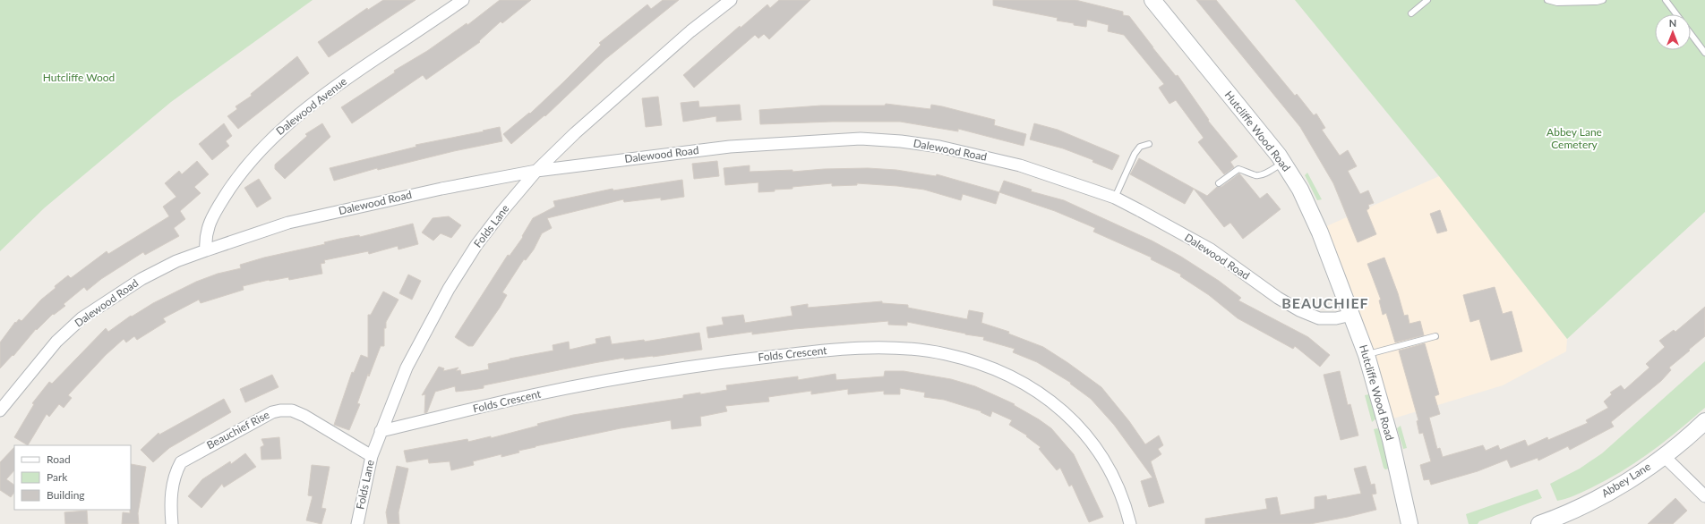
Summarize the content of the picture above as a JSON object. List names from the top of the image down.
{
  "streets": {
    "street": [
      "Dalewood Avenue",
      "Hutcliffe Wood Road",
      "Dalewood Road",
      "Folds Lane",
      "Folds Crescent",
      "Beauchief Rise",
      "Abbey Lane"
    ]
  },
  "crossings": [
    ["Dalewood Avenue", "Dalewood Road"],
    ["Hutcliffe Wood Road", "Dalewood Road"],
    ["Dalewood Road", "Folds Lane"],
    ["Folds Lane", "Folds Crescent"],
    ["Folds Lane", "Beauchief Rise"]
  ],
  "districts": ["BEAUCHIEF"],
  "parks": ["Hutcliffe Wood", "Abbey Lane Cemetery"],
  "legend": ["Road", "Park", "Building"],
  "north": "top"
}
